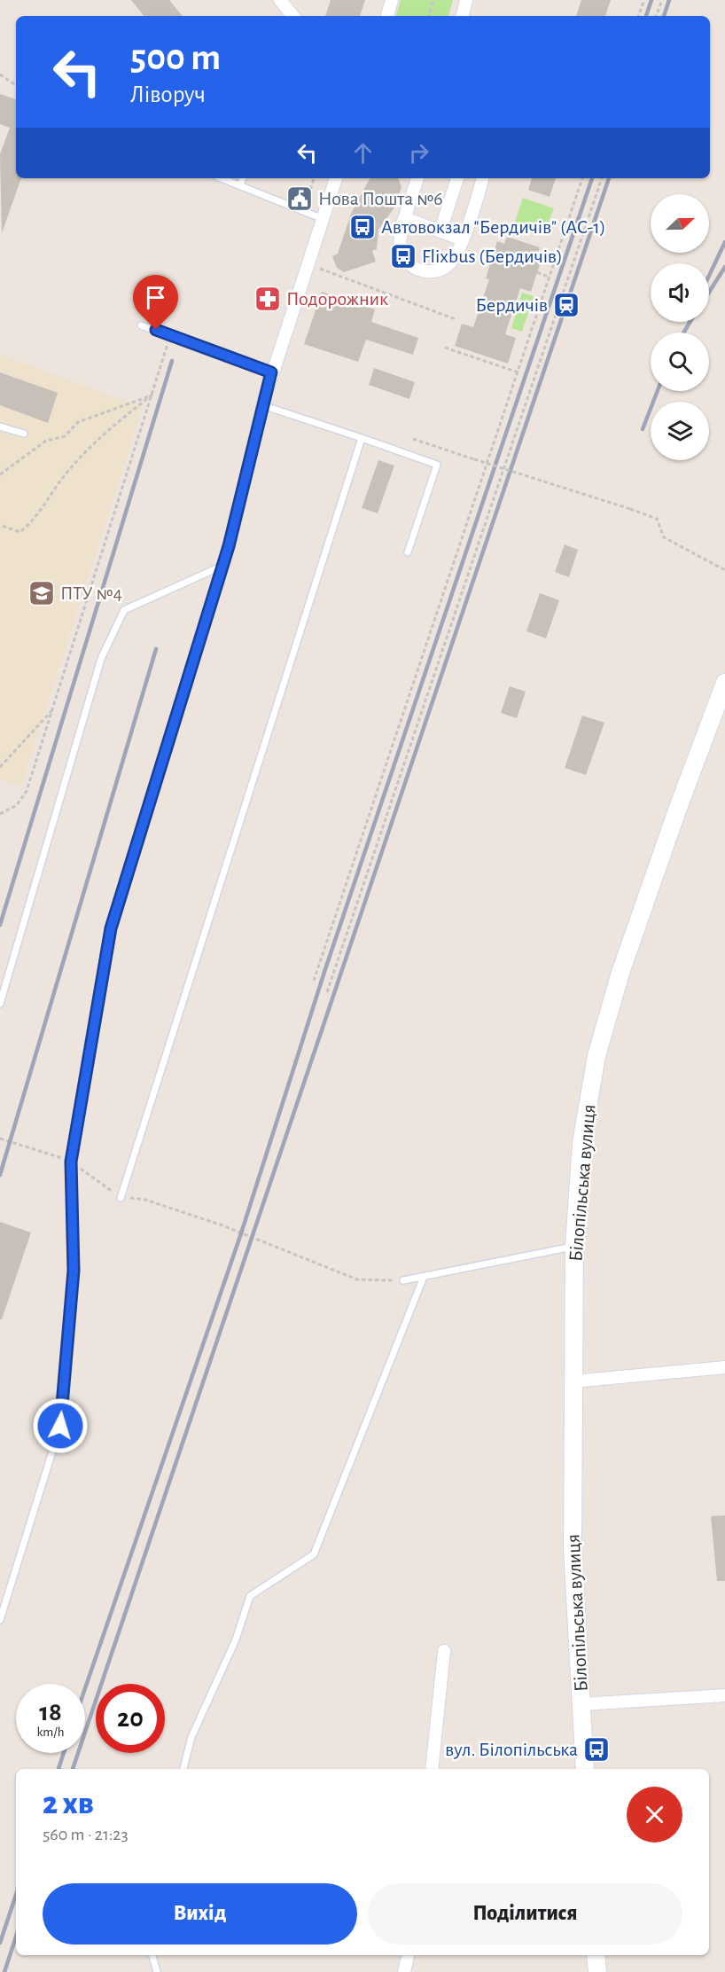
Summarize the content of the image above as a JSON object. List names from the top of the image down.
{
  "streets": {
    "main road": ["Білопільська вулиця"]
  },
  "places": {
    "public building": ["Нова Пошта №6"],
    "bus stop": ["Автовокзал \"Бердичів\" (АС-1)", "Flixbus (Бердичів)", "вул. Білопільська"],
    "pharmacy": ["Подорожник"],
    "station": ["Бердичів"],
    "school or university": ["ПТУ №4"]
  },
  "north": "right",
  "page": {
    "turn": ["500 m", "Ліворуч"],
    "speed": "18 km/h",
    "limit": "20",
    "heading": ["2 хв", "560 m · 21:23"],
    "buttons": ["Вихід", "Поділитися"]
  }
}
